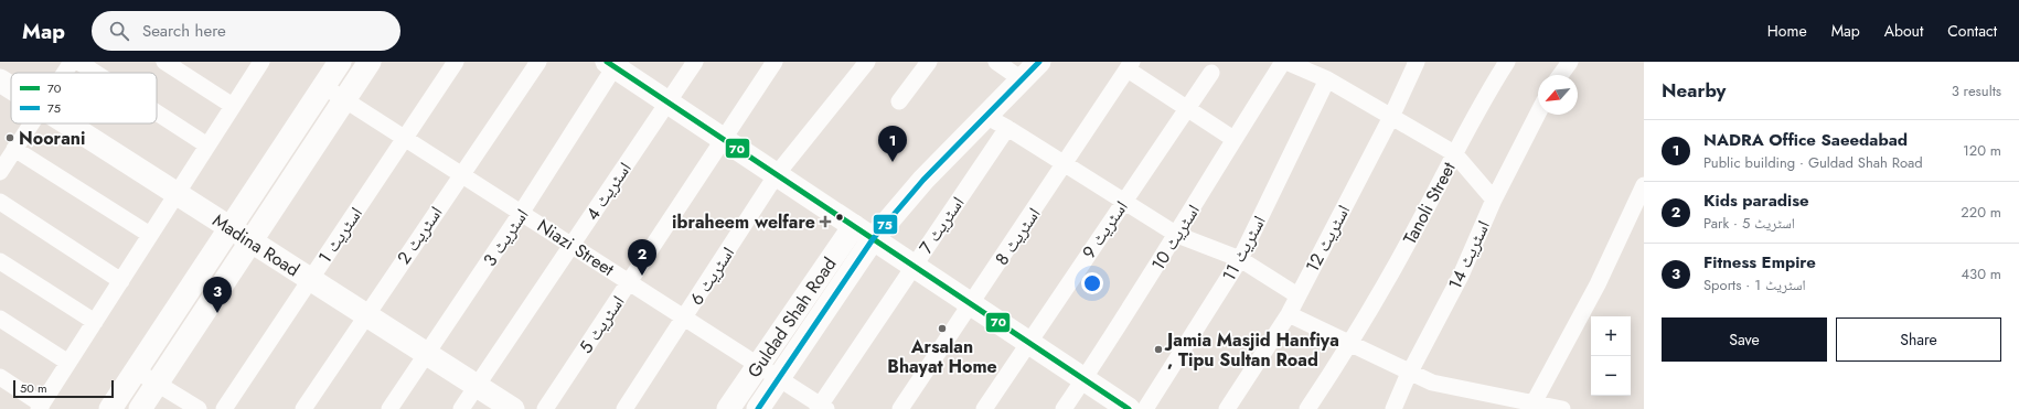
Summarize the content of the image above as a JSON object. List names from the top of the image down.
{
  "streets": {
    "street": [
      "اسٹریٹ 4",
      "Tanoli Street",
      "اسٹریٹ 7",
      "اسٹریٹ 9",
      "اسٹریٹ 1",
      "اسٹریٹ 2",
      "اسٹریٹ 8",
      "اسٹریٹ 3",
      "اسٹریٹ 10",
      "اسٹریٹ 12",
      "Madina Road",
      "Niazi Street",
      "اسٹریٹ 11",
      "اسٹریٹ 14",
      "اسٹریٹ 6",
      "Guldad Shah Road",
      "اسٹریٹ 5"
    ]
  },
  "crossings": [
    ["اسٹریٹ 4", "Madina Road"],
    ["اسٹریٹ 4", "Niazi Street"],
    ["اسٹریٹ 7", "Niazi Street"],
    ["اسٹریٹ 1", "Madina Road"],
    ["اسٹریٹ 1", "Niazi Street"],
    ["اسٹریٹ 2", "Madina Road"],
    ["اسٹریٹ 2", "Niazi Street"],
    ["اسٹریٹ 3", "Madina Road"],
    ["اسٹریٹ 3", "Niazi Street"],
    ["Niazi Street", "اسٹریٹ 6"],
    ["Niazi Street", "Guldad Shah Road"],
    ["Niazi Street", "اسٹریٹ 5"]
  ],
  "places": {
    "other": ["Noorani", "Arsalan Bhayat Home", "Jamia Masjid Hanfiya , Tipu Sultan Road"],
    "health": ["ibraheem welfare"]
  },
  "lines": ["transit line 70", "transit line 75"],
  "legend": ["70", "75"],
  "scale_bar": "50 m",
  "north": "bottom left",
  "page": {
    "header": "Map",
    "search": "Search here",
    "nav": [
      "Home",
      "Map",
      "About",
      "Contact"
    ],
    "heading": ["Nearby", "3 results"],
    "list": [
      {
        "mark": "1",
        "name": "NADRA Office Saeedabad",
        "note": "Public building · Guldad Shah Road",
        "value": "120 m"
      },
      {
        "mark": "2",
        "name": "Kids paradise",
        "note": "Park · اسٹریٹ 5",
        "value": "220 m"
      },
      {
        "mark": "3",
        "name": "Fitness Empire",
        "note": "Sports · اسٹریٹ 1",
        "value": "430 m"
      }
    ],
    "pins": ["1", "2", "3"],
    "buttons": ["Save", "Share"],
    "map_buttons": ["+", "−"],
    "scale": "50 m"
  }
}
